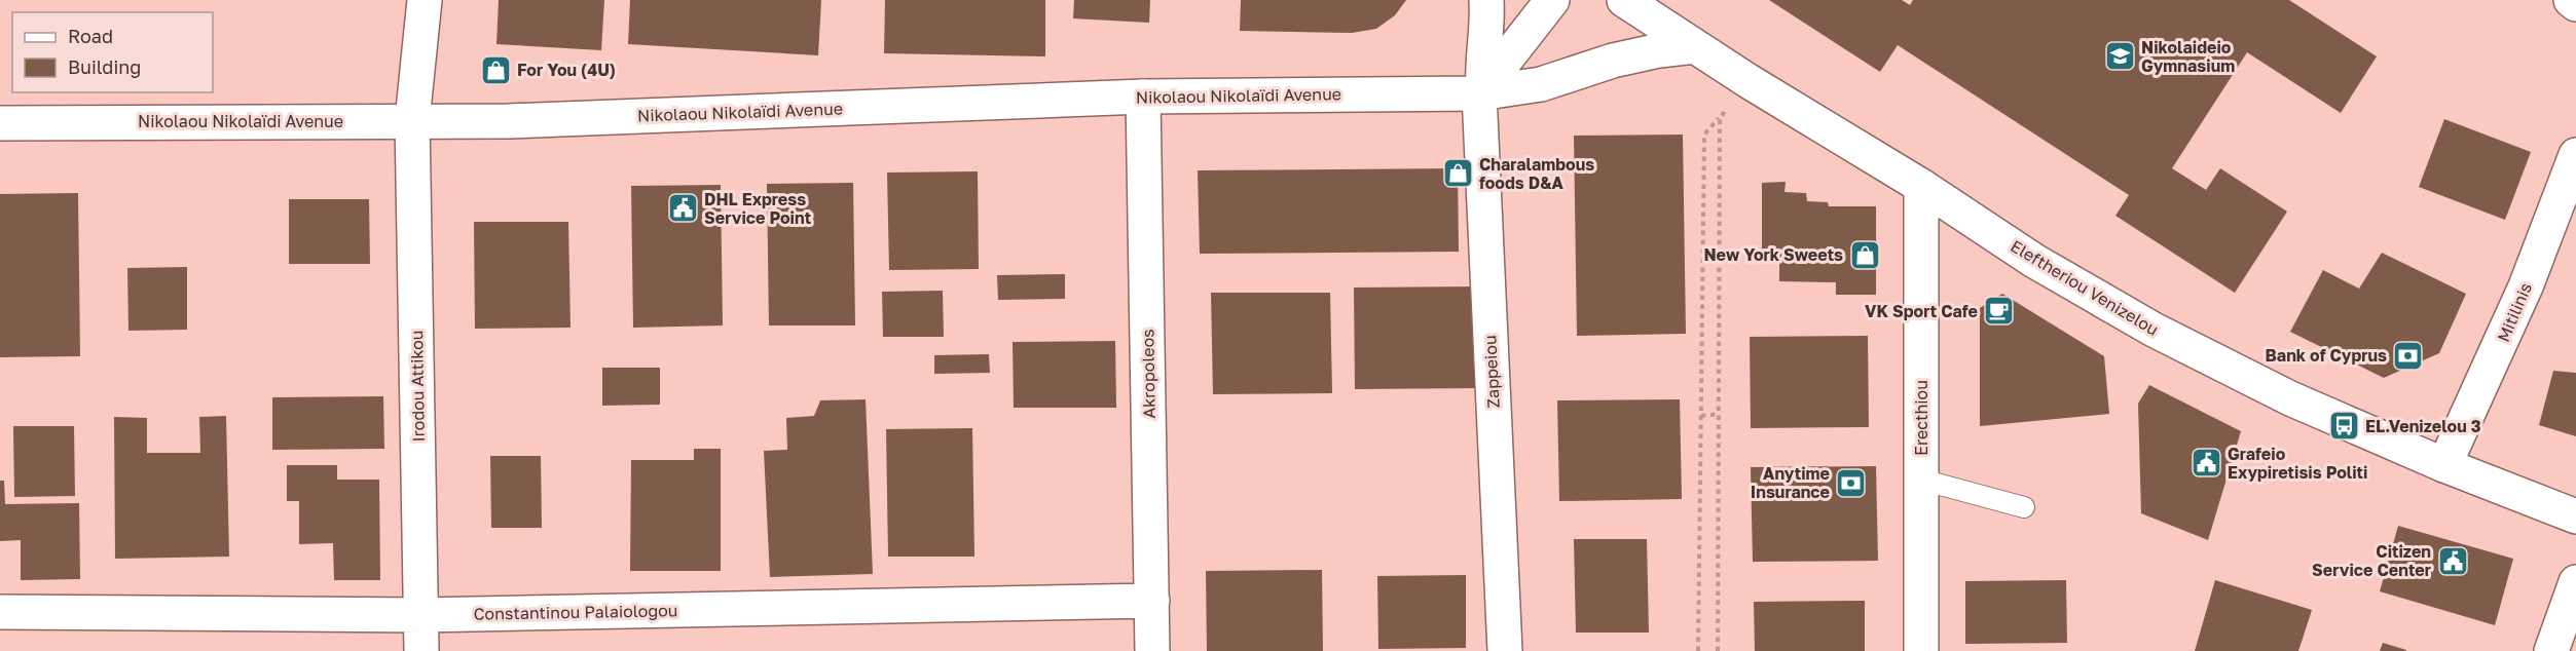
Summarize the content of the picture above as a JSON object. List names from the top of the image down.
{
  "streets": {
    "street": [
      "Nikolaou Nikolaïdi Avenue",
      "Eleftheriou Venizelou",
      "Mitilinis",
      "Zappeiou",
      "Akropoleos",
      "Irodou Attikou",
      "Erecthiou",
      "Constantinou Palaiologou"
    ]
  },
  "crossings": [
    ["Nikolaou Nikolaïdi Avenue", "Eleftheriou Venizelou"],
    ["Nikolaou Nikolaïdi Avenue", "Zappeiou"],
    ["Nikolaou Nikolaïdi Avenue", "Akropoleos"],
    ["Nikolaou Nikolaïdi Avenue", "Irodou Attikou"],
    ["Eleftheriou Venizelou", "Mitilinis"],
    ["Eleftheriou Venizelou", "Erecthiou"],
    ["Akropoleos", "Constantinou Palaiologou"],
    ["Irodou Attikou", "Constantinou Palaiologou"]
  ],
  "places": {
    "school or university": ["Nikolaideio Gymnasium"],
    "shop": ["For You (4U)", "Charalambous foods D&A", "New York Sweets"],
    "public building": ["DHL Express Service Point", "Grafeio Exypiretisis Politi", "Citizen Service Center"],
    "cafe": ["VK Sport Cafe"],
    "bank": ["Bank of Cyprus", "Anytime Insurance"],
    "bus stop": ["EL.Venizelou 3"]
  },
  "legend": ["Road", "Building"]
}
